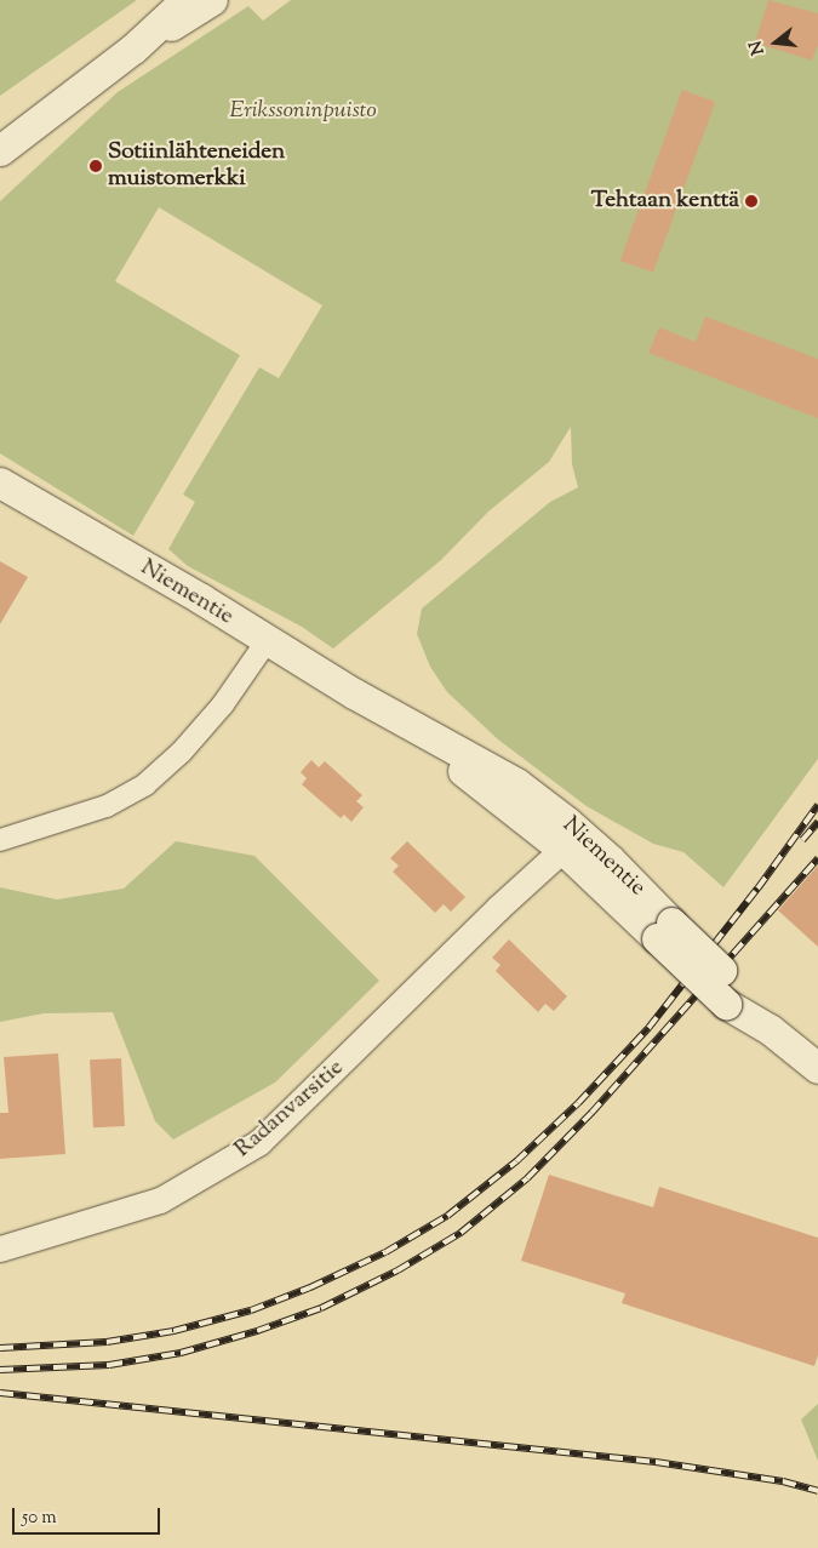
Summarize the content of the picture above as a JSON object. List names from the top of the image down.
{
  "streets": {
    "main road": ["Niementie"],
    "street": ["Radanvarsitie"]
  },
  "crossings": [
    ["Niementie", "Radanvarsitie"]
  ],
  "parks": ["Erikssoninpuisto"],
  "places": ["Sotiinlähteneiden muistomerkki", "Tehtaan kenttä"],
  "scale_bar": "50 m",
  "north": "left"
}
